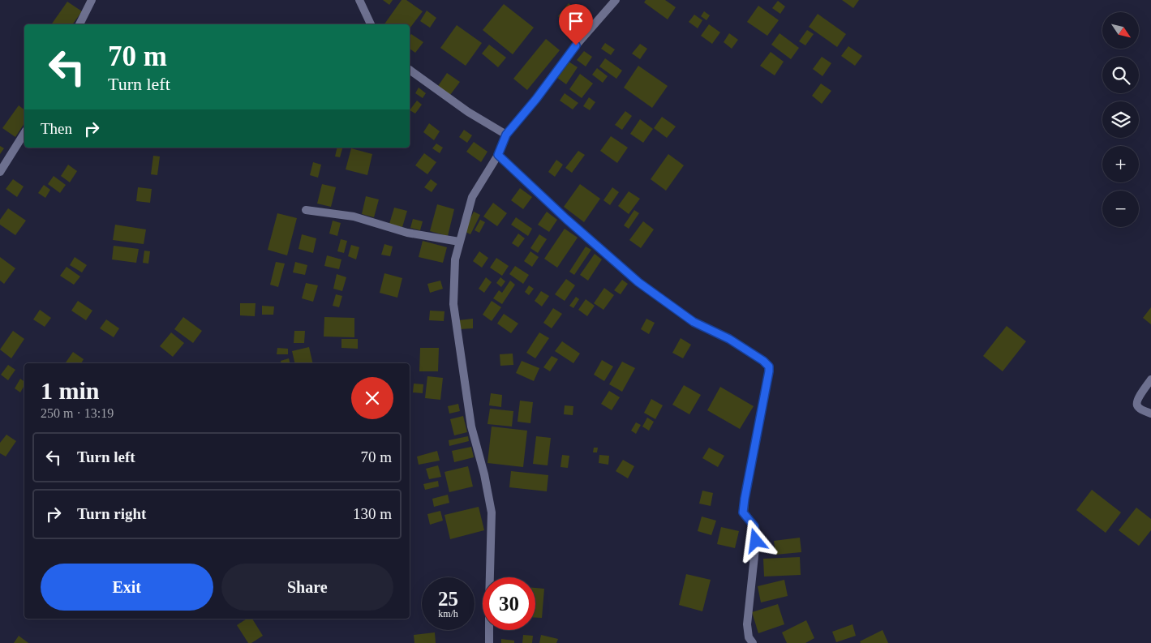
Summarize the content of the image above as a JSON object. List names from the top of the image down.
{
  "north": "bottom right",
  "page": {
    "map_buttons": ["+", "−"],
    "turn": ["70 m", "Turn left"],
    "then": "Then",
    "heading": ["1 min", "250 m · 13:19"],
    "list": [
      {
        "name": "Turn left",
        "value": "70 m"
      },
      {
        "name": "Turn right",
        "value": "130 m"
      }
    ],
    "buttons": ["Exit", "Share"],
    "speed": "25 km/h",
    "limit": "30"
  }
}
